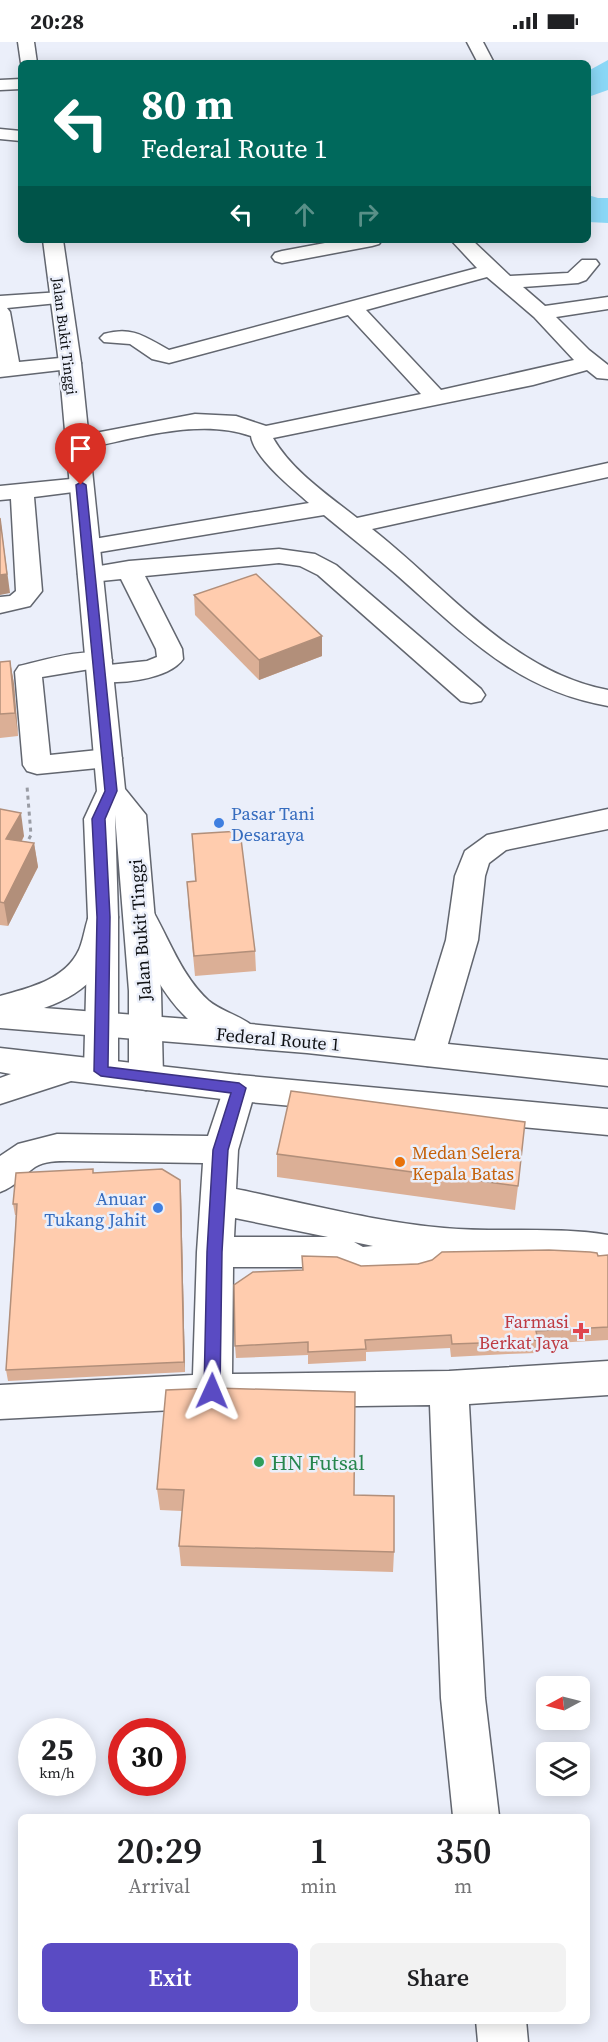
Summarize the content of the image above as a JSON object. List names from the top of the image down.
{
  "streets": {
    "main road": ["Jalan Bukit Tinggi", "Federal Route 1"]
  },
  "crossings": [
    ["Jalan Bukit Tinggi", "Federal Route 1"]
  ],
  "places": {
    "other": [
      "Pasar Tani Desaraya",
      "Medan Selera Kepala Batas",
      "Anuar Tukang Jahit",
      "HN Futsal"
    ],
    "health": ["Farmasi Berkat Jaya"]
  },
  "north": "left",
  "page": {
    "status": "20:28",
    "turn": ["80 m", "Federal Route 1"],
    "speed": "25 km/h",
    "limit": "30",
    "eta": [
      "20:29",
      "Arrival",
      "1",
      "min",
      "350",
      "m"
    ],
    "buttons": ["Exit", "Share"]
  }
}
